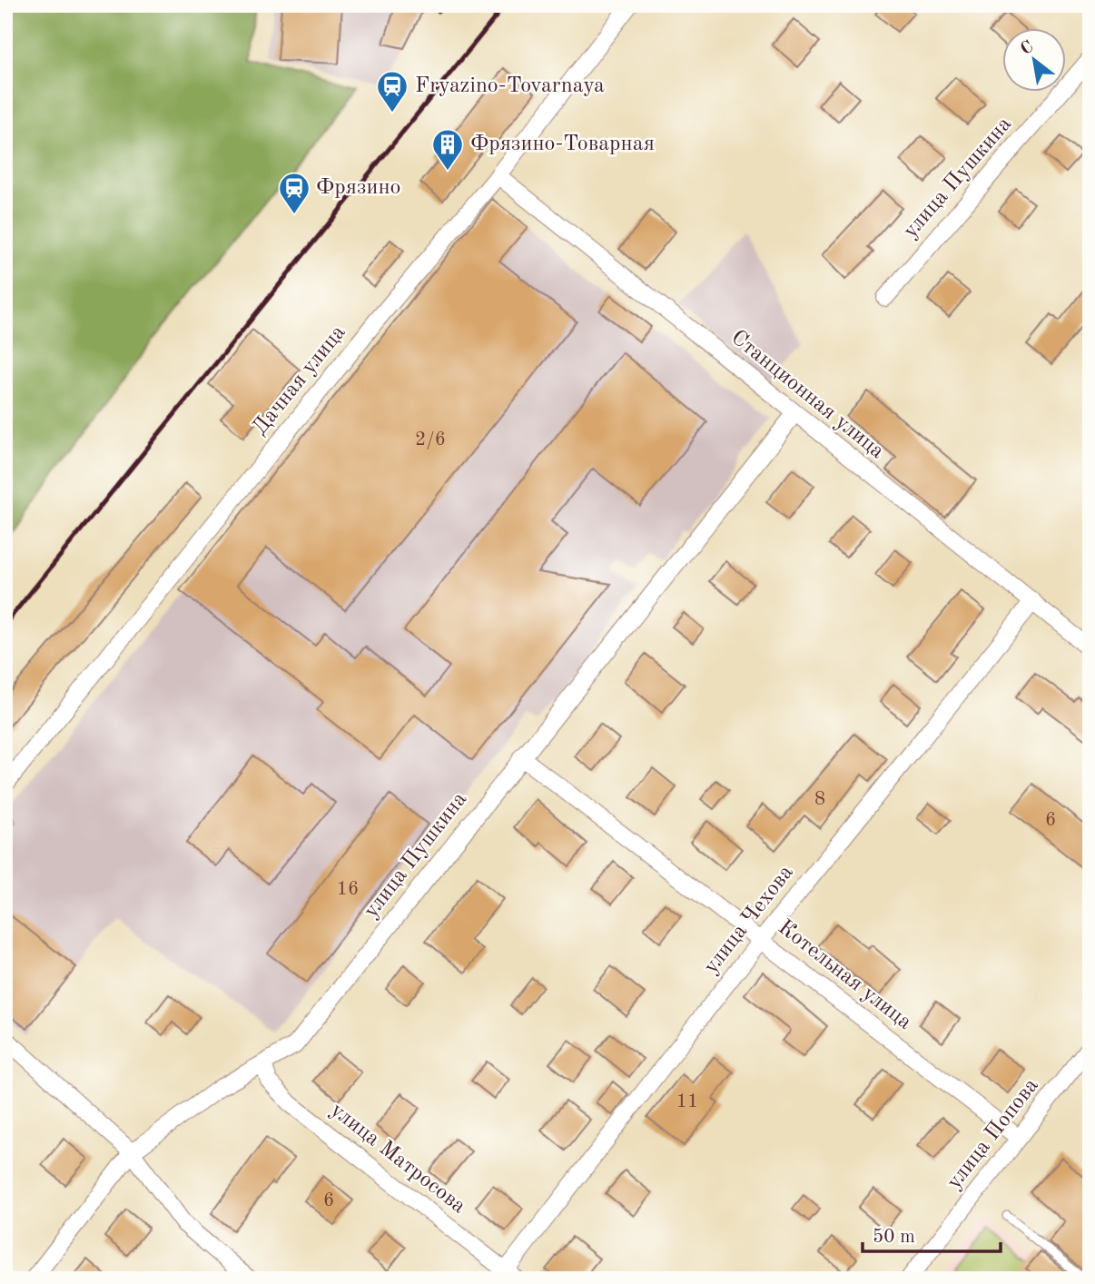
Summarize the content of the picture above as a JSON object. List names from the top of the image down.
{
  "streets": {
    "street": [
      "улица Пушкина",
      "Дачная улица",
      "Станционная улица",
      "улица Чехова",
      "Котельная улица",
      "улица Попова",
      "улица Матросова"
    ]
  },
  "crossings": [
    ["улица Пушкина", "Станционная улица"],
    ["улица Пушкина", "Котельная улица"],
    ["улица Пушкина", "улица Матросова"],
    ["Дачная улица", "Станционная улица"],
    ["Станционная улица", "улица Чехова"],
    ["улица Чехова", "Котельная улица"],
    ["улица Чехова", "улица Матросова"],
    ["Котельная улица", "улица Попова"]
  ],
  "places": {
    "station": ["Fryazino-Tovarnaya", "Фрязино"],
    "building": ["Фрязино-Товарная"]
  },
  "house_numbers": [
    "2/6",
    "8",
    "6",
    "16",
    "11",
    "6"
  ],
  "scale_bar": "50 m",
  "north": "top left"
}
